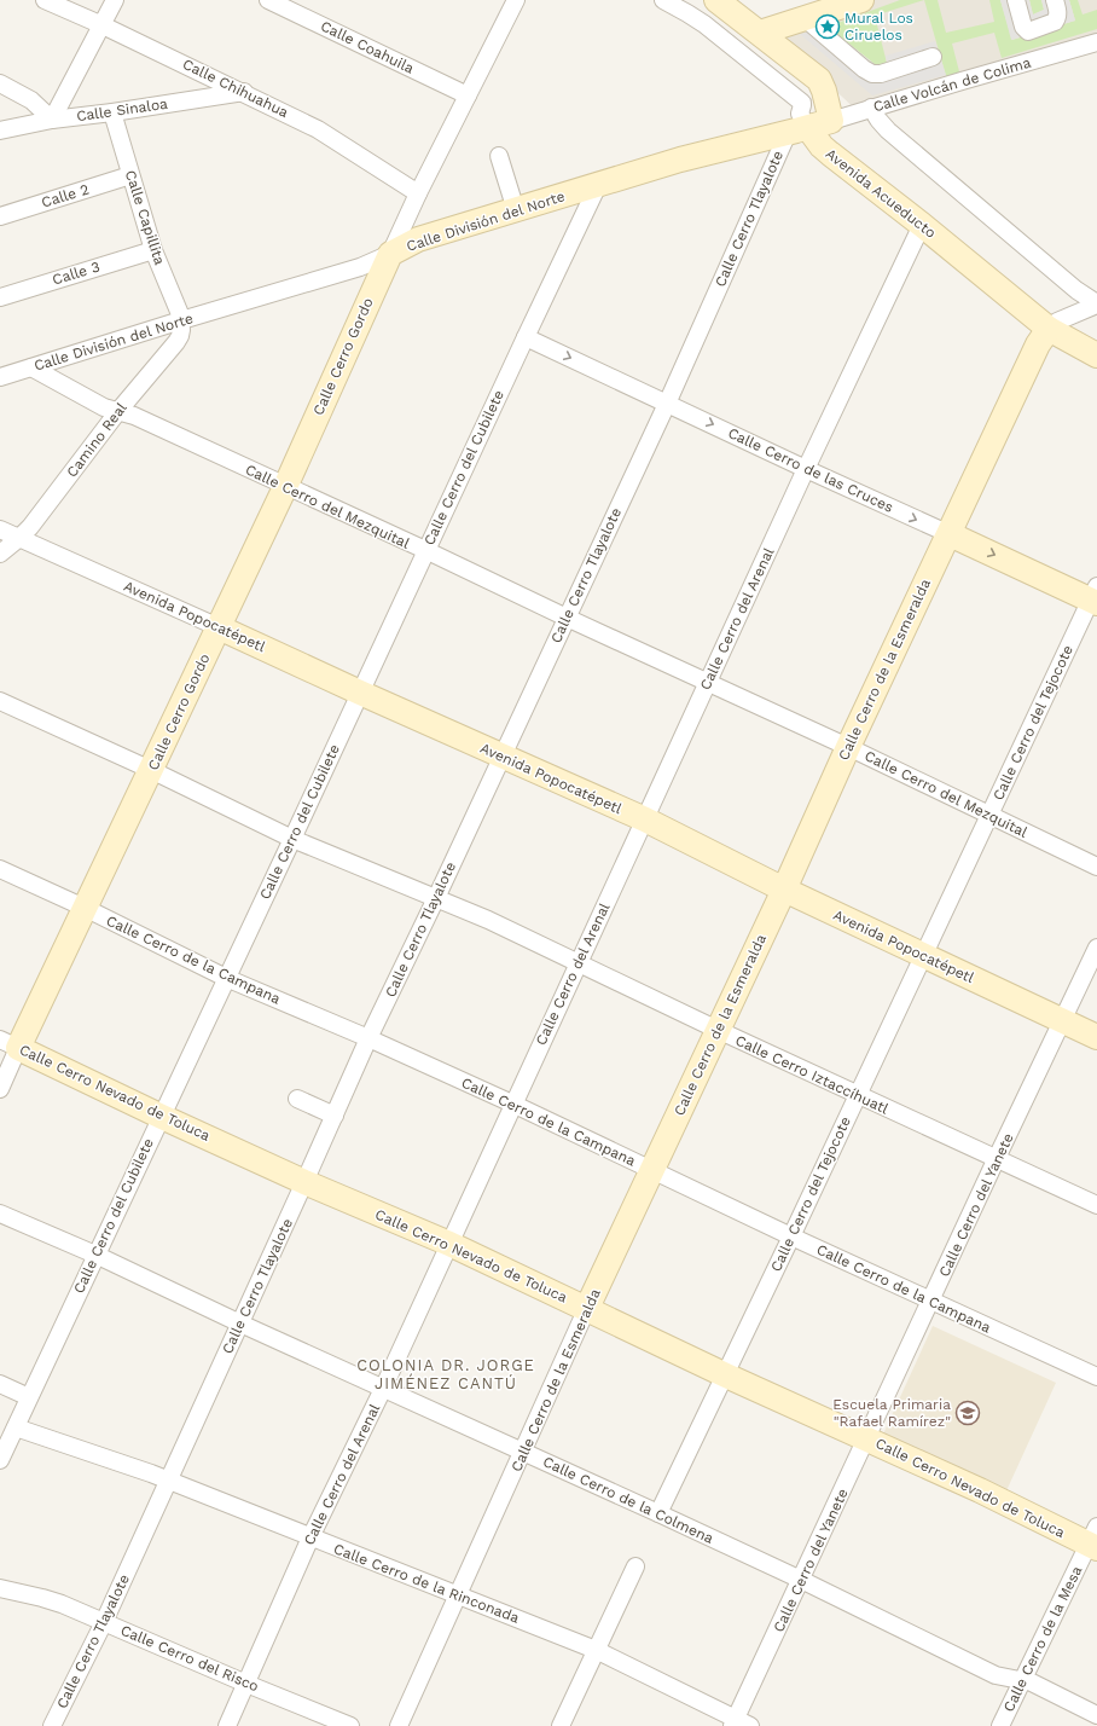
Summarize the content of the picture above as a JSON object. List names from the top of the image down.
{
  "streets": {
    "street": [
      "Calle Coahuila",
      "Calle Volcán de Colima",
      "Calle Chihuahua",
      "Calle Sinaloa",
      "Avenida Acueducto",
      "Calle 2",
      "Calle Capillita",
      "Calle Cerro Tlayalote",
      "Calle División del Norte",
      "Calle 3",
      "Calle Cerro Gordo",
      "Camino Real",
      "Calle Cerro del Cubilete",
      "Calle Cerro de las Cruces",
      "Calle Cerro del Mezquital",
      "Avenida Popocatépetl",
      "Calle Cerro del Arenal",
      "Calle Cerro de la Esmeralda",
      "Calle Cerro del Tejocote",
      "Calle Cerro de la Campana",
      "Calle Cerro Iztaccíhuatl",
      "Calle Cerro Nevado de Toluca",
      "Calle Cerro del Yanete",
      "Calle Cerro de la Colmena",
      "Calle Cerro de la Rinconada",
      "Calle Cerro de la Mesa",
      "Calle Cerro del Risco"
    ]
  },
  "crossings": [
    ["Calle Volcán de Colima", "Avenida Acueducto"],
    ["Calle Volcán de Colima", "Calle Cerro Tlayalote"],
    ["Calle Volcán de Colima", "Calle División del Norte"],
    ["Calle Chihuahua", "Calle Sinaloa"],
    ["Calle Sinaloa", "Calle Capillita"],
    ["Avenida Acueducto", "Calle Cerro Tlayalote"],
    ["Avenida Acueducto", "Calle División del Norte"],
    ["Avenida Acueducto", "Calle Cerro del Arenal"],
    ["Avenida Acueducto", "Calle Cerro de la Esmeralda"],
    ["Calle 2", "Calle Capillita"],
    ["Calle Capillita", "Calle División del Norte"],
    ["Calle Capillita", "Calle 3"],
    ["Calle Capillita", "Camino Real"],
    ["Calle Cerro Tlayalote", "Calle División del Norte"],
    ["Calle Cerro Tlayalote", "Calle Cerro de las Cruces"],
    ["Calle Cerro Tlayalote", "Calle Cerro del Mezquital"],
    ["Calle Cerro Tlayalote", "Avenida Popocatépetl"],
    ["Calle Cerro Tlayalote", "Calle Cerro de la Campana"],
    ["Calle Cerro Tlayalote", "Calle Cerro Iztaccíhuatl"],
    ["Calle Cerro Tlayalote", "Calle Cerro Nevado de Toluca"],
    ["Calle Cerro Tlayalote", "Calle Cerro de la Colmena"],
    ["Calle Cerro Tlayalote", "Calle Cerro de la Rinconada"],
    ["Calle Cerro Tlayalote", "Calle Cerro del Risco"],
    ["Calle División del Norte", "Calle Cerro Gordo"],
    ["Calle División del Norte", "Camino Real"],
    ["Calle División del Norte", "Calle Cerro del Cubilete"],
    ["Calle División del Norte", "Calle Cerro del Mezquital"],
    ["Calle Cerro Gordo", "Calle Cerro del Mezquital"],
    ["Calle Cerro Gordo", "Avenida Popocatépetl"],
    ["Calle Cerro Gordo", "Calle Cerro de la Campana"],
    ["Calle Cerro Gordo", "Calle Cerro Iztaccíhuatl"],
    ["Calle Cerro Gordo", "Calle Cerro Nevado de Toluca"],
    ["Camino Real", "Calle Cerro del Mezquital"],
    ["Camino Real", "Avenida Popocatépetl"],
    ["Calle Cerro del Cubilete", "Calle Cerro de las Cruces"],
    ["Calle Cerro del Cubilete", "Calle Cerro del Mezquital"],
    ["Calle Cerro del Cubilete", "Avenida Popocatépetl"],
    ["Calle Cerro del Cubilete", "Calle Cerro de la Campana"],
    ["Calle Cerro del Cubilete", "Calle Cerro Iztaccíhuatl"],
    ["Calle Cerro del Cubilete", "Calle Cerro Nevado de Toluca"],
    ["Calle Cerro del Cubilete", "Calle Cerro de la Colmena"],
    ["Calle Cerro del Cubilete", "Calle Cerro de la Rinconada"],
    ["Calle Cerro de las Cruces", "Calle Cerro del Arenal"],
    ["Calle Cerro de las Cruces", "Calle Cerro de la Esmeralda"],
    ["Calle Cerro de las Cruces", "Calle Cerro del Tejocote"],
    ["Calle Cerro del Mezquital", "Calle Cerro del Arenal"],
    ["Calle Cerro del Mezquital", "Calle Cerro de la Esmeralda"],
    ["Calle Cerro del Mezquital", "Calle Cerro del Tejocote"],
    ["Avenida Popocatépetl", "Calle Cerro del Arenal"],
    ["Avenida Popocatépetl", "Calle Cerro de la Esmeralda"],
    ["Avenida Popocatépetl", "Calle Cerro del Tejocote"],
    ["Avenida Popocatépetl", "Calle Cerro del Yanete"],
    ["Calle Cerro del Arenal", "Calle Cerro de la Campana"],
    ["Calle Cerro del Arenal", "Calle Cerro Iztaccíhuatl"],
    ["Calle Cerro del Arenal", "Calle Cerro Nevado de Toluca"],
    ["Calle Cerro del Arenal", "Calle Cerro de la Colmena"],
    ["Calle Cerro del Arenal", "Calle Cerro de la Rinconada"],
    ["Calle Cerro del Arenal", "Calle Cerro del Risco"],
    ["Calle Cerro de la Esmeralda", "Calle Cerro de la Campana"],
    ["Calle Cerro de la Esmeralda", "Calle Cerro Iztaccíhuatl"],
    ["Calle Cerro de la Esmeralda", "Calle Cerro Nevado de Toluca"],
    ["Calle Cerro de la Esmeralda", "Calle Cerro de la Colmena"],
    ["Calle Cerro de la Esmeralda", "Calle Cerro de la Rinconada"],
    ["Calle Cerro del Tejocote", "Calle Cerro de la Campana"],
    ["Calle Cerro del Tejocote", "Calle Cerro Iztaccíhuatl"],
    ["Calle Cerro del Tejocote", "Calle Cerro Nevado de Toluca"],
    ["Calle Cerro del Tejocote", "Calle Cerro de la Colmena"],
    ["Calle Cerro de la Campana", "Calle Cerro del Yanete"],
    ["Calle Cerro Iztaccíhuatl", "Calle Cerro del Yanete"],
    ["Calle Cerro Nevado de Toluca", "Calle Cerro del Yanete"],
    ["Calle Cerro Nevado de Toluca", "Calle Cerro de la Mesa"],
    ["Calle Cerro del Yanete", "Calle Cerro de la Colmena"],
    ["Calle Cerro del Yanete", "Calle Cerro de la Rinconada"],
    ["Calle Cerro de la Colmena", "Calle Cerro de la Mesa"]
  ],
  "one_way": ["Calle Cerro de las Cruces"],
  "districts": ["COLONIA DR. JORGE JIMÉNEZ CANTÚ"],
  "places": {
    "place": ["Mural Los Ciruelos"],
    "school or university": ["Escuela Primaria \"Rafael Ramírez\""]
  }
}
